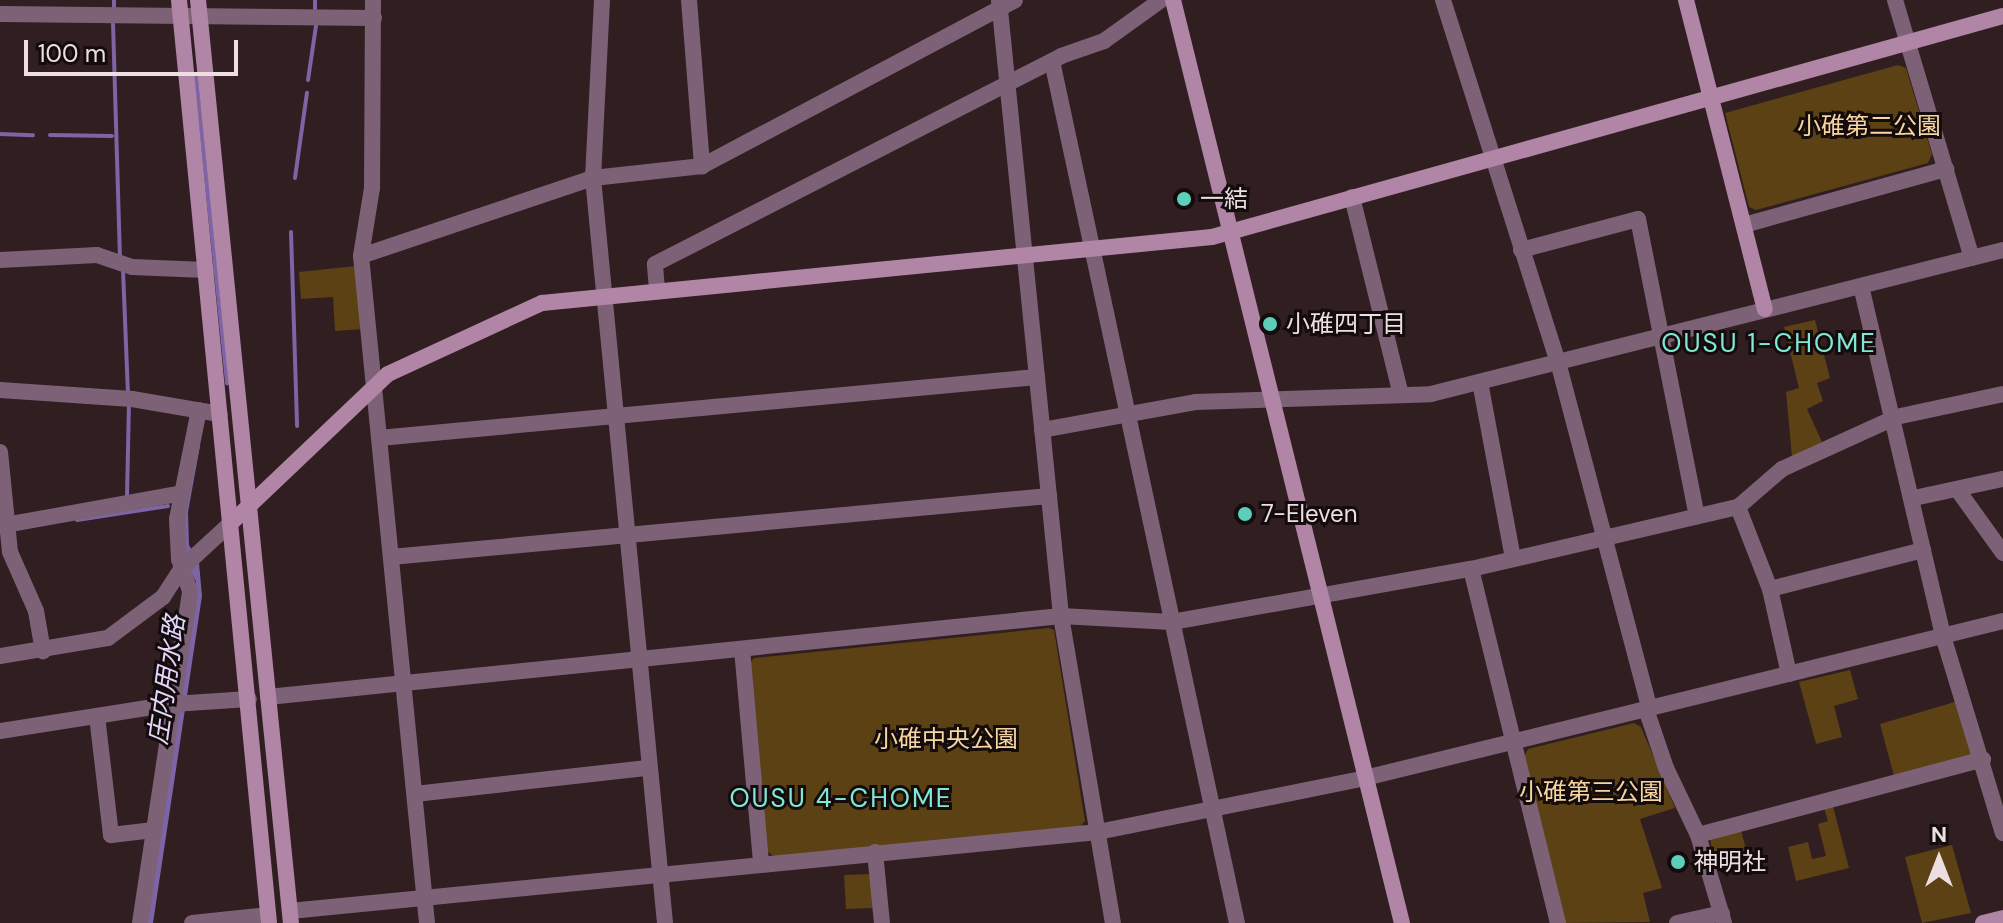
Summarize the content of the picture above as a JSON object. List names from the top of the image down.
{
  "districts": ["OUSU 1-CHOME", "OUSU 4-CHOME"],
  "water": ["庄内用水路"],
  "parks": ["小碓第二公園", "小碓中央公園", "小碓第三公園"],
  "places": [
    "一結",
    "小碓四丁目",
    "7-Eleven",
    "神明社"
  ],
  "scale_bar": "100 m",
  "north": "top"
}
